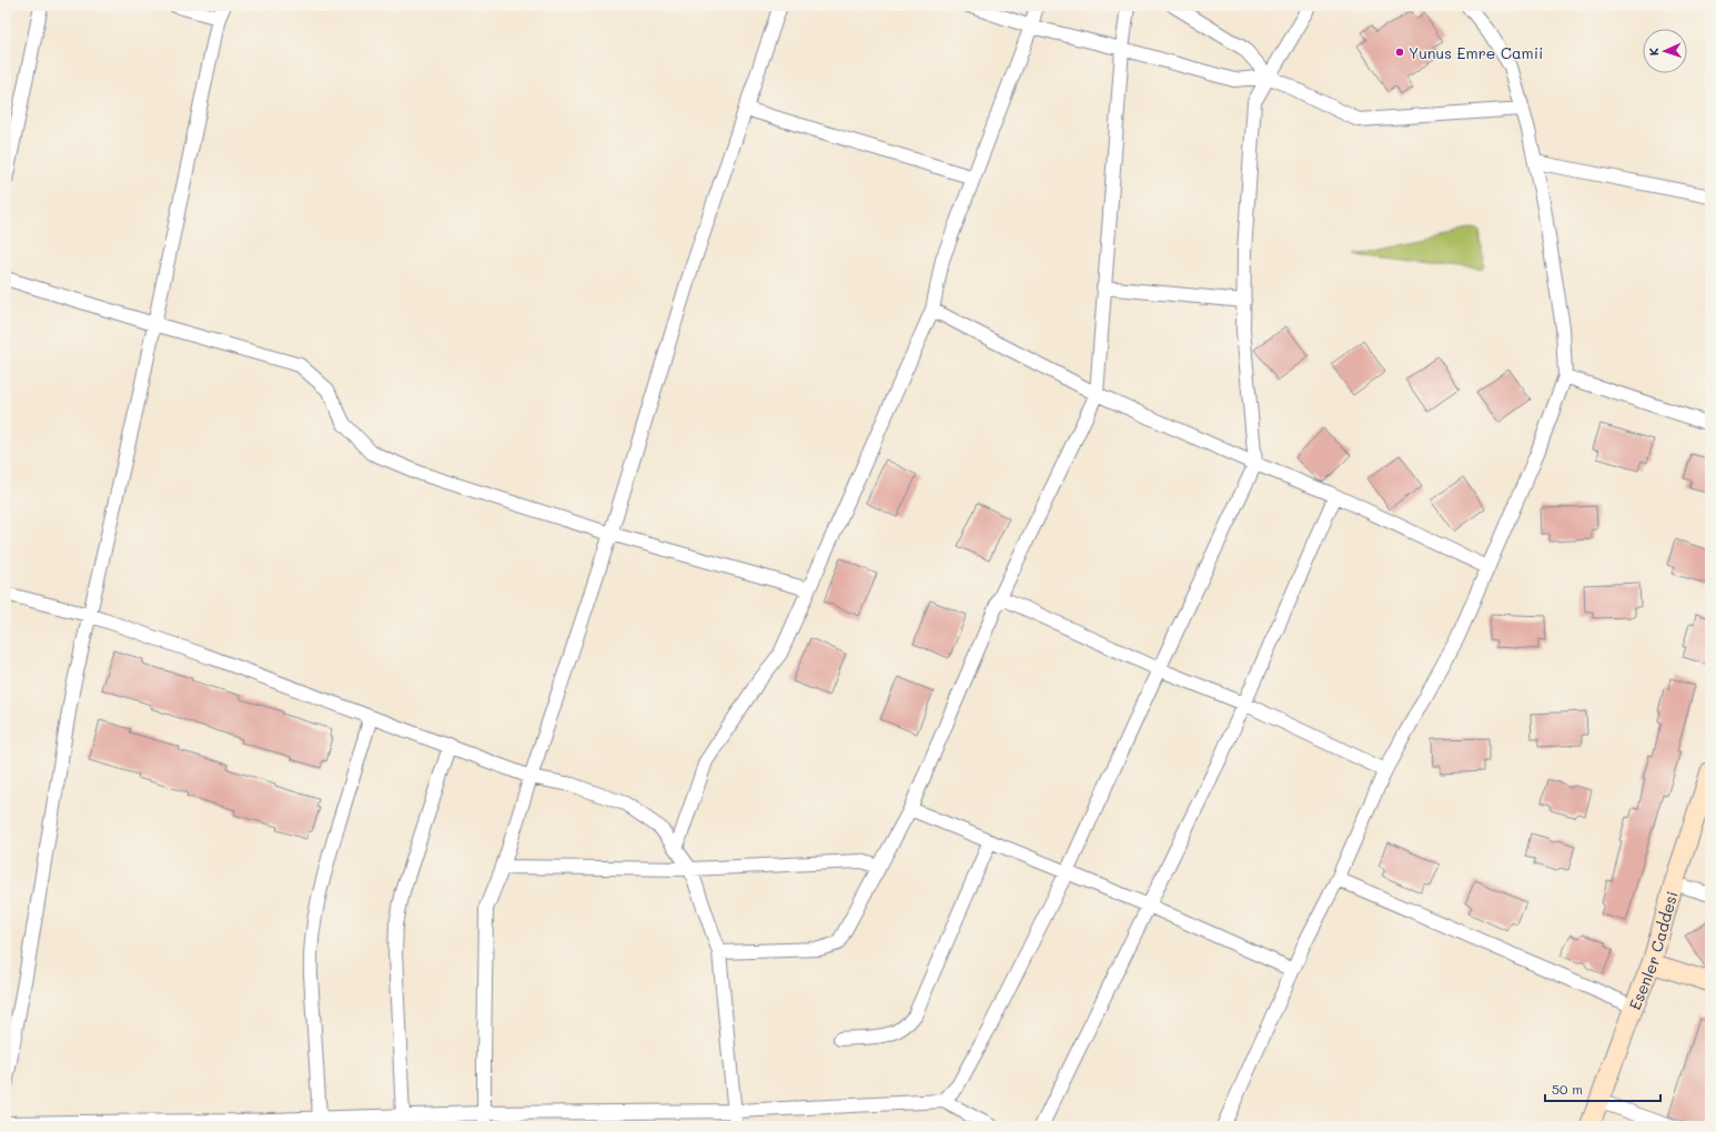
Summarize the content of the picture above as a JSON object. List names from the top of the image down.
{
  "streets": {
    "street": ["Esenler Caddesi"]
  },
  "places": ["Yunus Emre Camii"],
  "scale_bar": "50 m",
  "north": "left"
}
